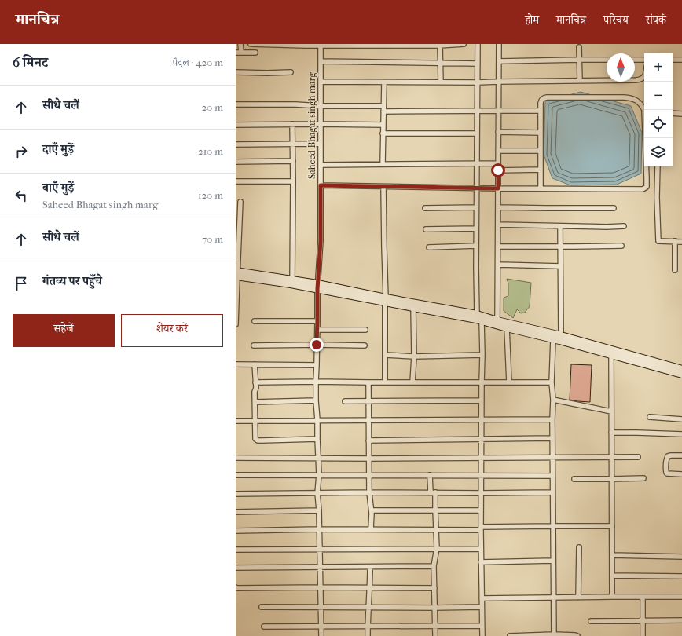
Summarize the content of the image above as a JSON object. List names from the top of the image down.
{
  "streets": {
    "street": ["Saheed Bhagat singh marg"]
  },
  "north": "top",
  "page": {
    "header": "मानचित्र",
    "nav": [
      "होम",
      "मानचित्र",
      "परिचय",
      "संपर्क"
    ],
    "heading": ["6 मिनट", "पैदल · 420 m"],
    "map_buttons": ["+", "−"],
    "list": [
      ["सीधे चलें", "20 m"],
      ["दाएँ मुड़ें", "210 m"],
      ["बाएँ मुड़ें", "Saheed Bhagat singh marg", "120 m"],
      ["सीधे चलें", "70 m"],
      "गंतव्य पर पहुँचे"
    ],
    "buttons": ["सहेजें", "शेयर करें"]
  }
}
